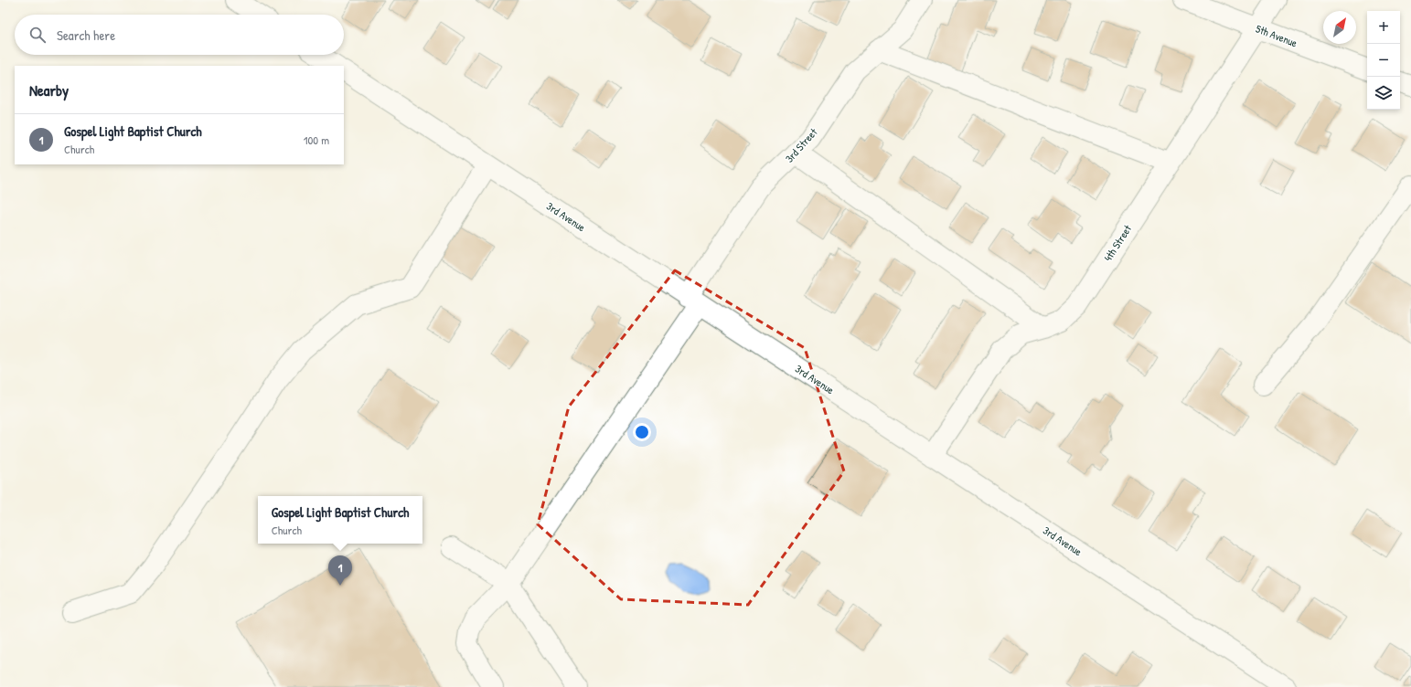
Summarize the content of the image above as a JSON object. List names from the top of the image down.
{
  "streets": {
    "street": [
      "5th Avenue",
      "3rd Street",
      "3rd Avenue",
      "4th Street"
    ]
  },
  "crossings": [
    ["5th Avenue", "4th Street"],
    ["3rd Street", "3rd Avenue"],
    ["3rd Avenue", "4th Street"]
  ],
  "north": "top right",
  "page": {
    "map_buttons": ["+", "−"],
    "search": "Search here",
    "heading": "Nearby",
    "list": [
      {
        "mark": "1",
        "name": "Gospel Light Baptist Church",
        "note": "Church",
        "value": "100 m"
      }
    ],
    "popup": ["Gospel Light Baptist Church", "Church"],
    "pins": "1"
  }
}
